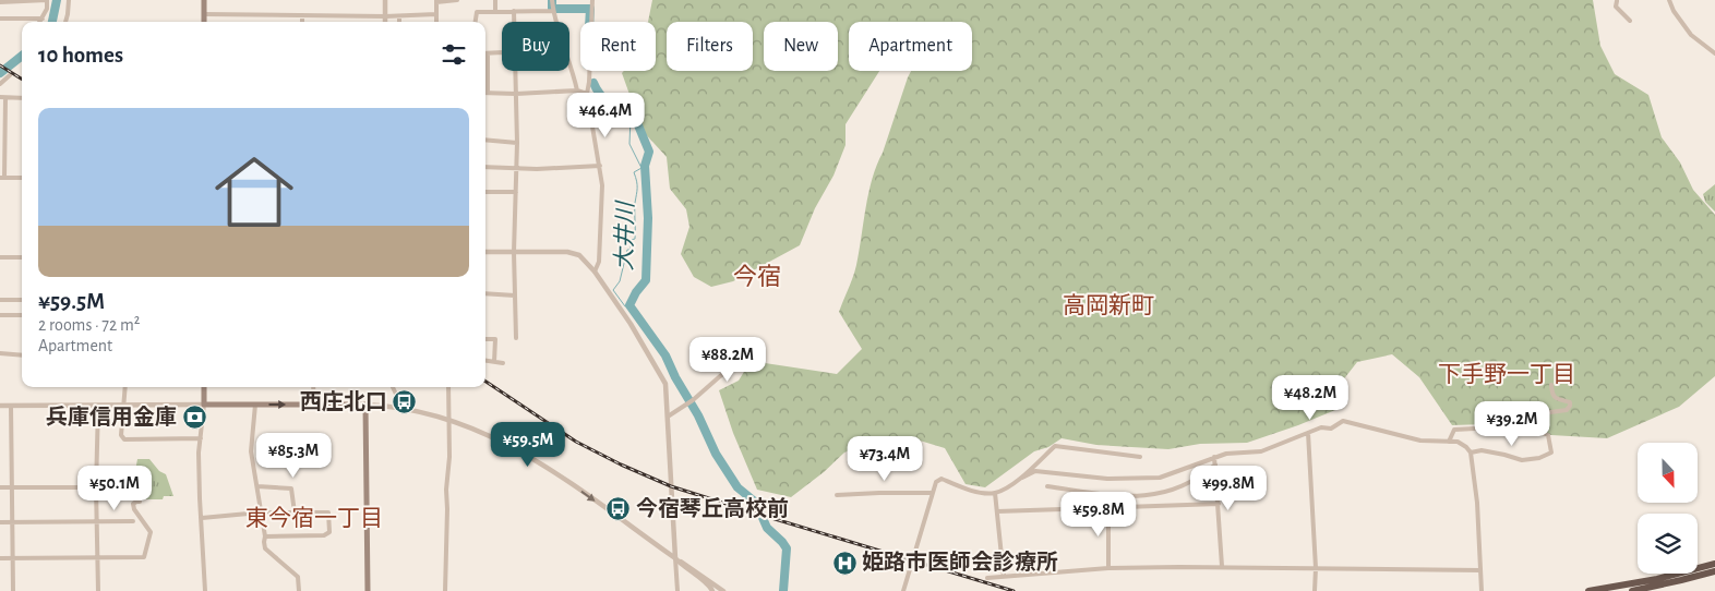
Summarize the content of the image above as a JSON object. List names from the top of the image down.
{
  "districts": [
    "今宿",
    "高岡新町",
    "下手野一丁目",
    "東今宿一丁目"
  ],
  "water": ["大井川"],
  "places": {
    "bus stop": ["西庄北口", "今宿琴丘高校前"],
    "bank": ["兵庫信用金庫"],
    "hospital": ["姫路市医師会診療所"]
  },
  "north": "bottom",
  "page": {
    "chip": [
      "Buy",
      "Rent",
      "Filters",
      "New",
      "Apartment"
    ],
    "heading": "10 homes",
    "list": [
      {
        "name": "¥59.5M",
        "note": "2 rooms · 72 m² · Apartment"
      }
    ],
    "price": [
      "¥46.4M",
      "¥88.2M",
      "¥48.2M",
      "¥39.2M",
      "¥59.5M",
      "¥85.3M",
      "¥73.4M",
      "¥50.1M",
      "¥99.8M",
      "¥59.8M"
    ]
  }
}
